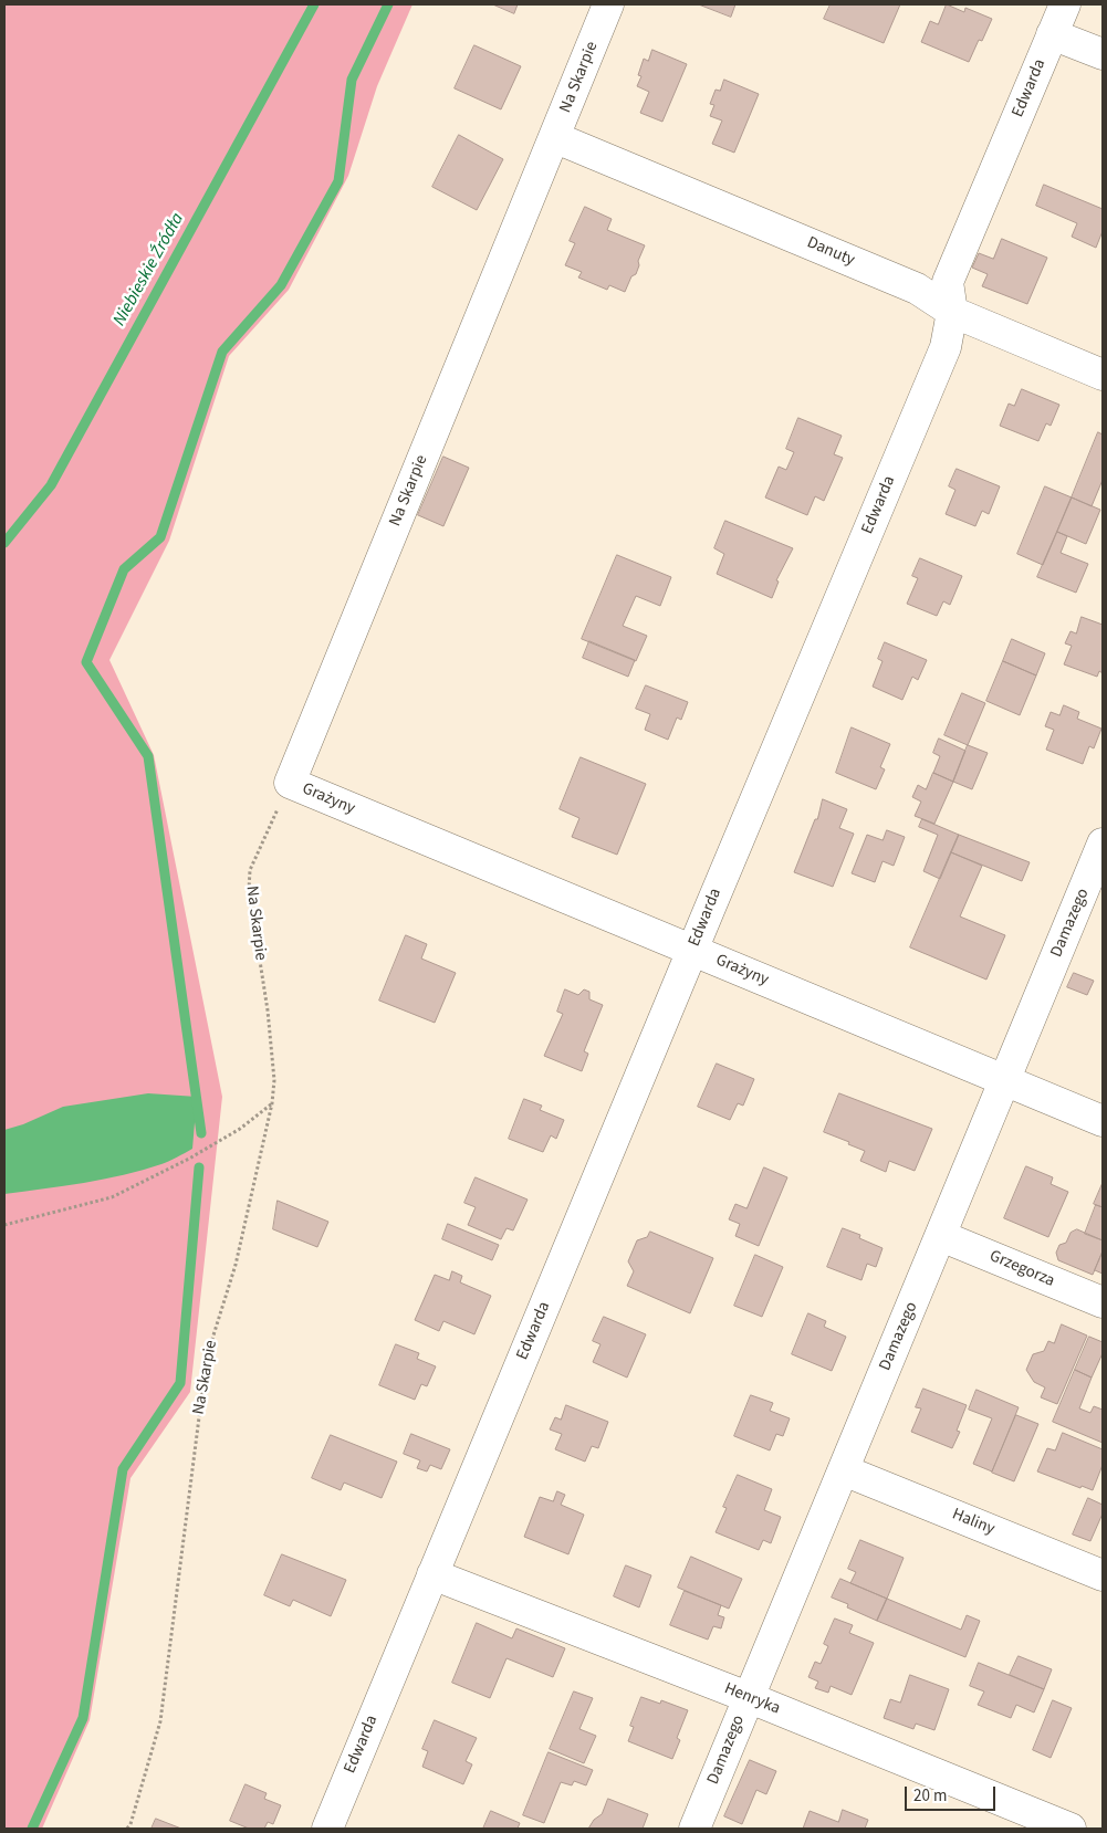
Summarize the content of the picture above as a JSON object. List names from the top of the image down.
{
  "streets": {
    "street": [
      "Na Skarpie",
      "Edwarda",
      "Danuty",
      "Grażyny",
      "Damazego",
      "Grzegorza",
      "Haliny",
      "Henryka"
    ]
  },
  "crossings": [
    ["Na Skarpie", "Danuty"],
    ["Na Skarpie", "Grażyny"],
    ["Edwarda", "Danuty"],
    ["Edwarda", "Grażyny"],
    ["Edwarda", "Henryka"],
    ["Grażyny", "Damazego"],
    ["Damazego", "Grzegorza"],
    ["Damazego", "Haliny"],
    ["Damazego", "Henryka"]
  ],
  "water": ["Niebieskie Źródła"],
  "scale_bar": "20 m"
}
